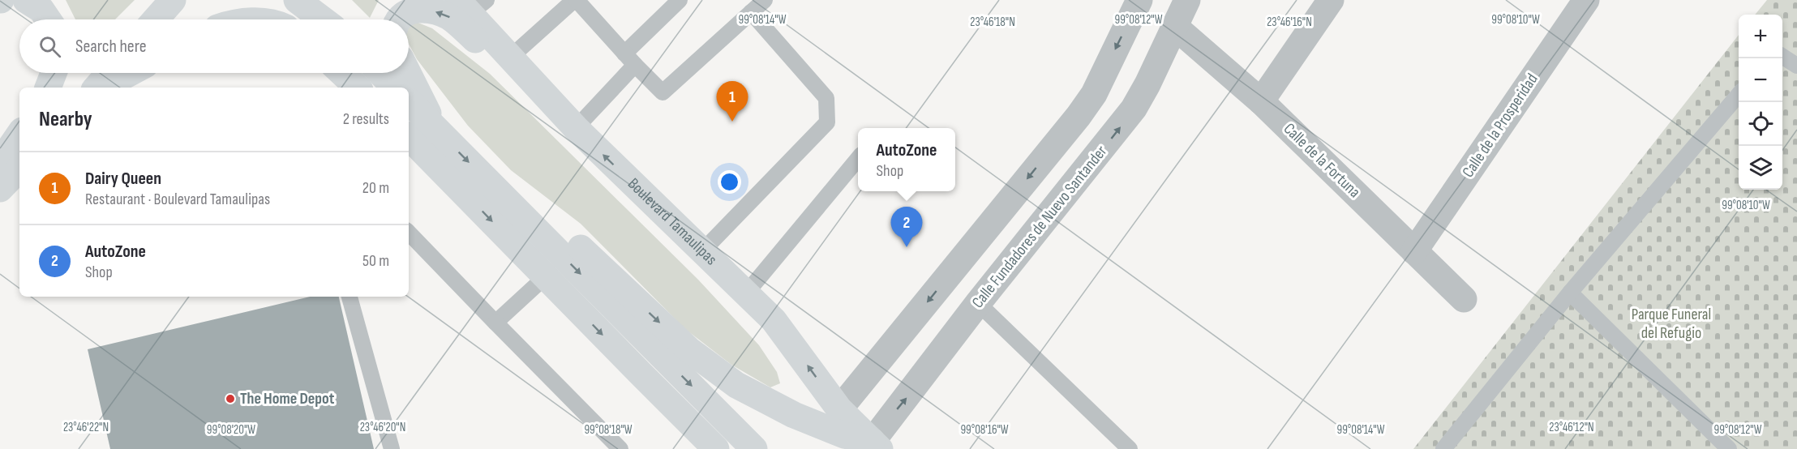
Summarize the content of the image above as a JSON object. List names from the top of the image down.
{
  "streets": {
    "main road": ["Boulevard Tamaulipas"],
    "street": ["Calle de la Prosperidad", "Calle de la Fortuna", "Calle Fundadores de Nuevo Santander"]
  },
  "crossings": [
    ["Calle de la Prosperidad", "Calle de la Fortuna"],
    ["Calle de la Fortuna", "Calle Fundadores de Nuevo Santander"],
    ["Boulevard Tamaulipas", "Calle Fundadores de Nuevo Santander"]
  ],
  "parks": ["Parque Funeral del Refugio"],
  "places": ["The Home Depot"],
  "page": {
    "map_buttons": ["+", "−"],
    "search": "Search here",
    "pins": ["1", "2"],
    "heading": ["Nearby", "2 results"],
    "popup": ["AutoZone", "Shop"],
    "list": [
      {
        "mark": "1",
        "name": "Dairy Queen",
        "note": "Restaurant · Boulevard Tamaulipas",
        "value": "20 m"
      },
      {
        "mark": "2",
        "name": "AutoZone",
        "note": "Shop",
        "value": "50 m"
      }
    ]
  },
  "coordinates": [
    "99°08'12\"W",
    "99°08'14\"W",
    "99°08'10\"W",
    "23°46'18\"N",
    "23°46'16\"N",
    "23°46'22\"N",
    "23°46'20\"N",
    "23°46'12\"N",
    "99°08'20\"W",
    "99°08'18\"W",
    "99°08'16\"W"
  ]
}
